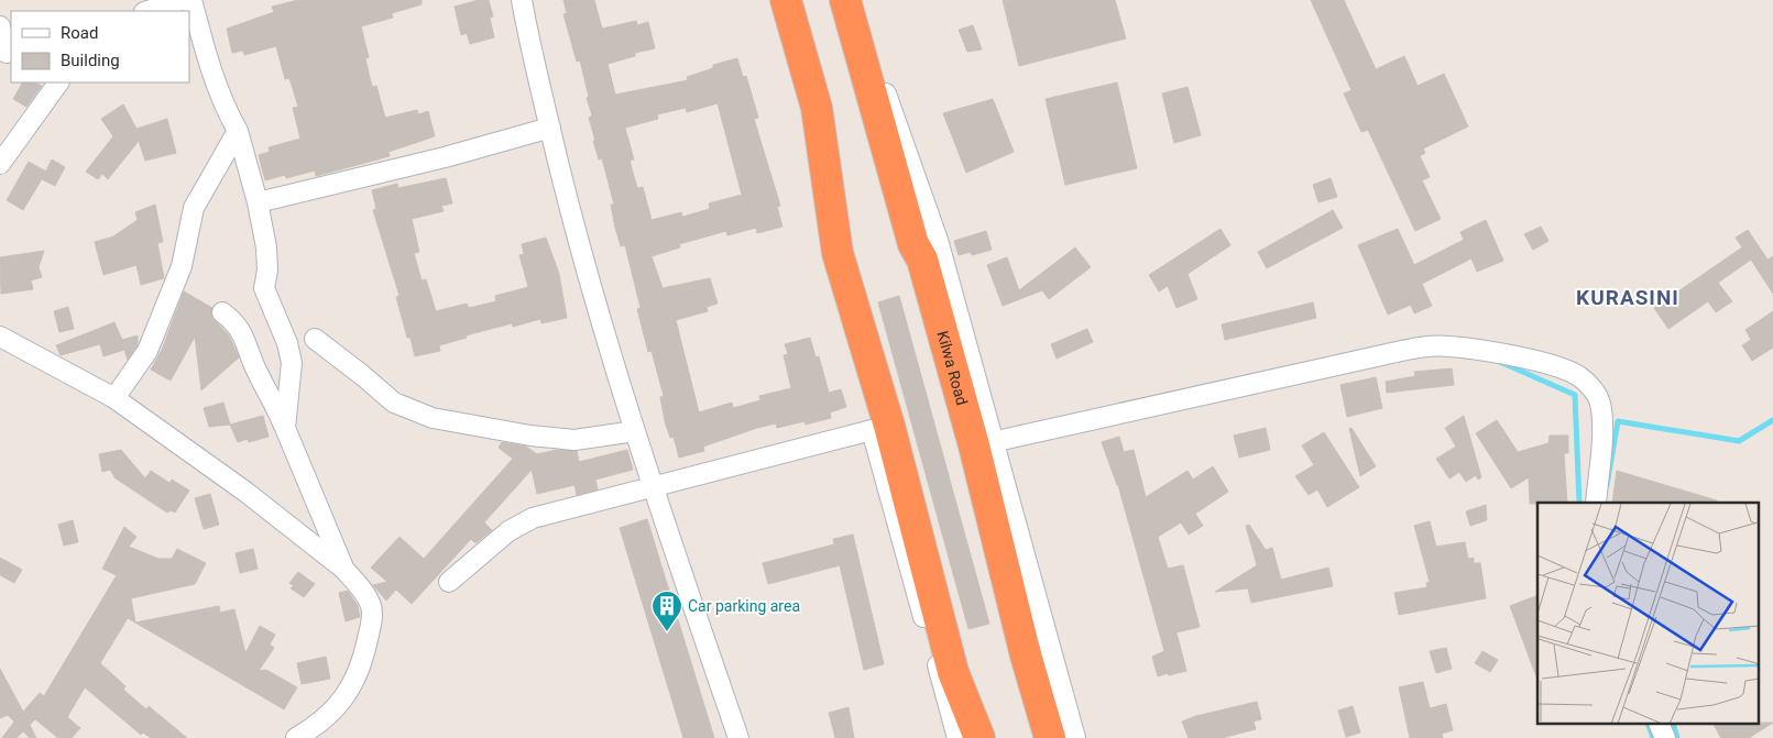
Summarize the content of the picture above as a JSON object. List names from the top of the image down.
{
  "streets": {
    "highway": ["Kilwa Road"]
  },
  "districts": ["KURASINI"],
  "places": {
    "building": ["Car parking area"]
  },
  "legend": ["Road", "Building"]
}
